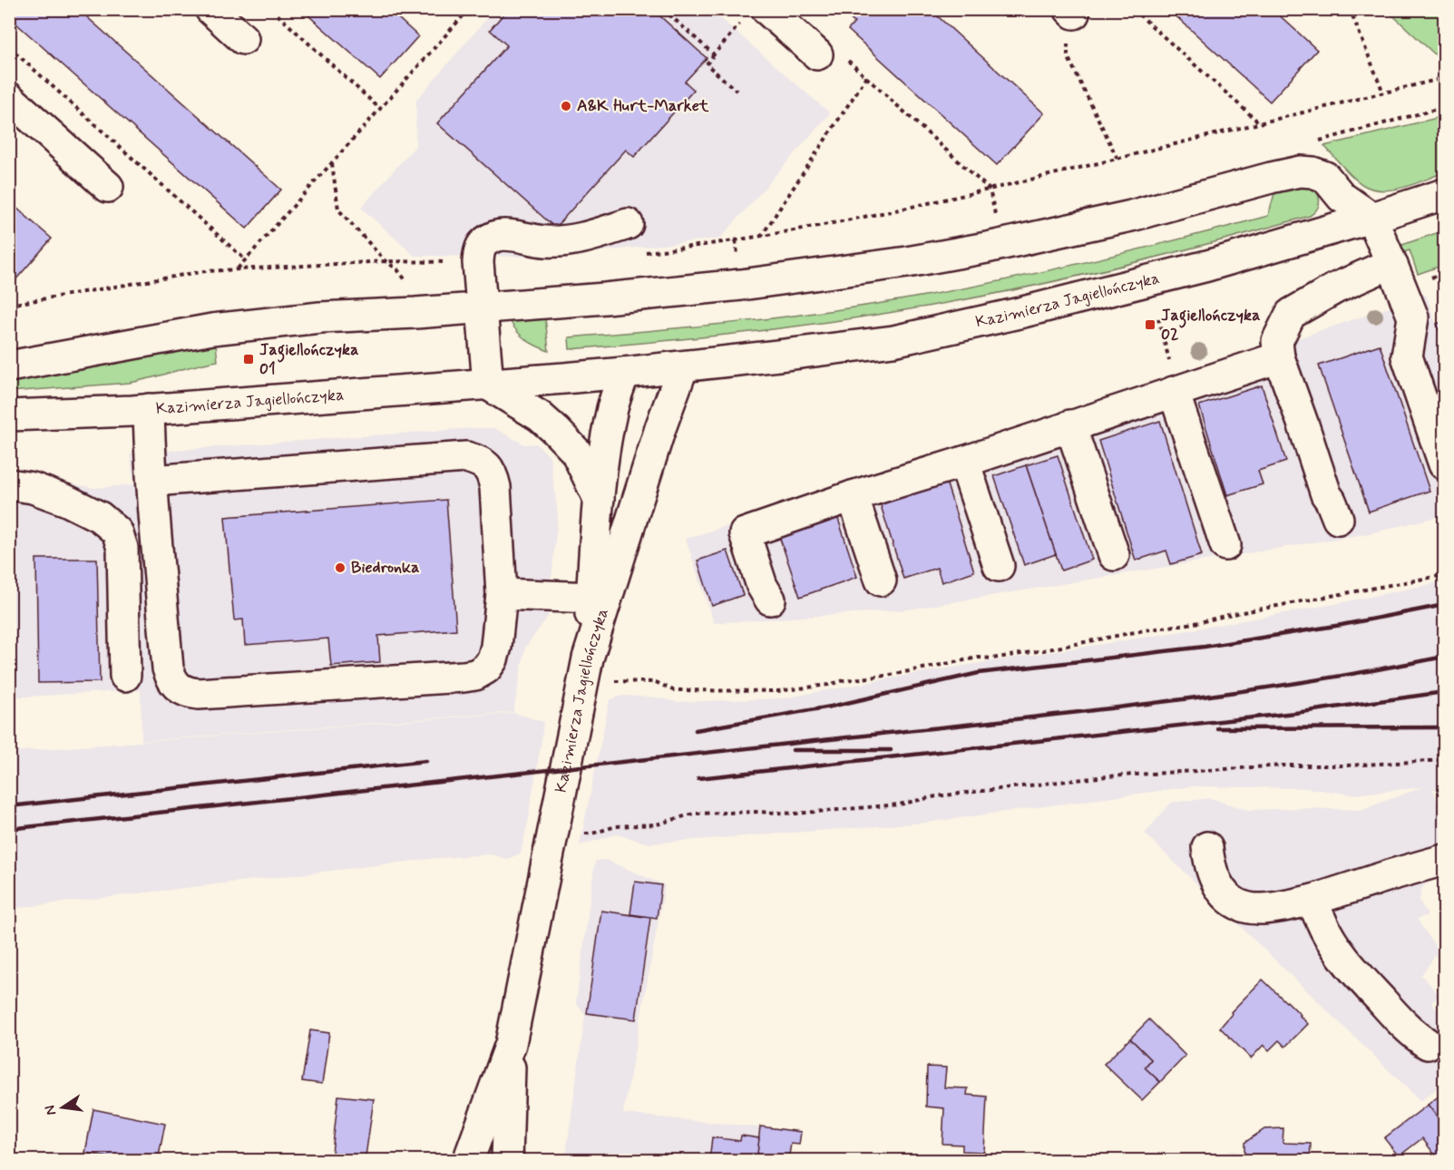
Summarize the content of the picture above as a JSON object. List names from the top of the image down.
{
  "streets": {
    "street": ["Kazimierza Jagiellończyka"]
  },
  "places": {
    "other": ["A&K Hurt-Market", "Biedronka"],
    "transit": ["Jagiellończyka 02", "Jagiellończyka 01"]
  },
  "north": "left"
}
